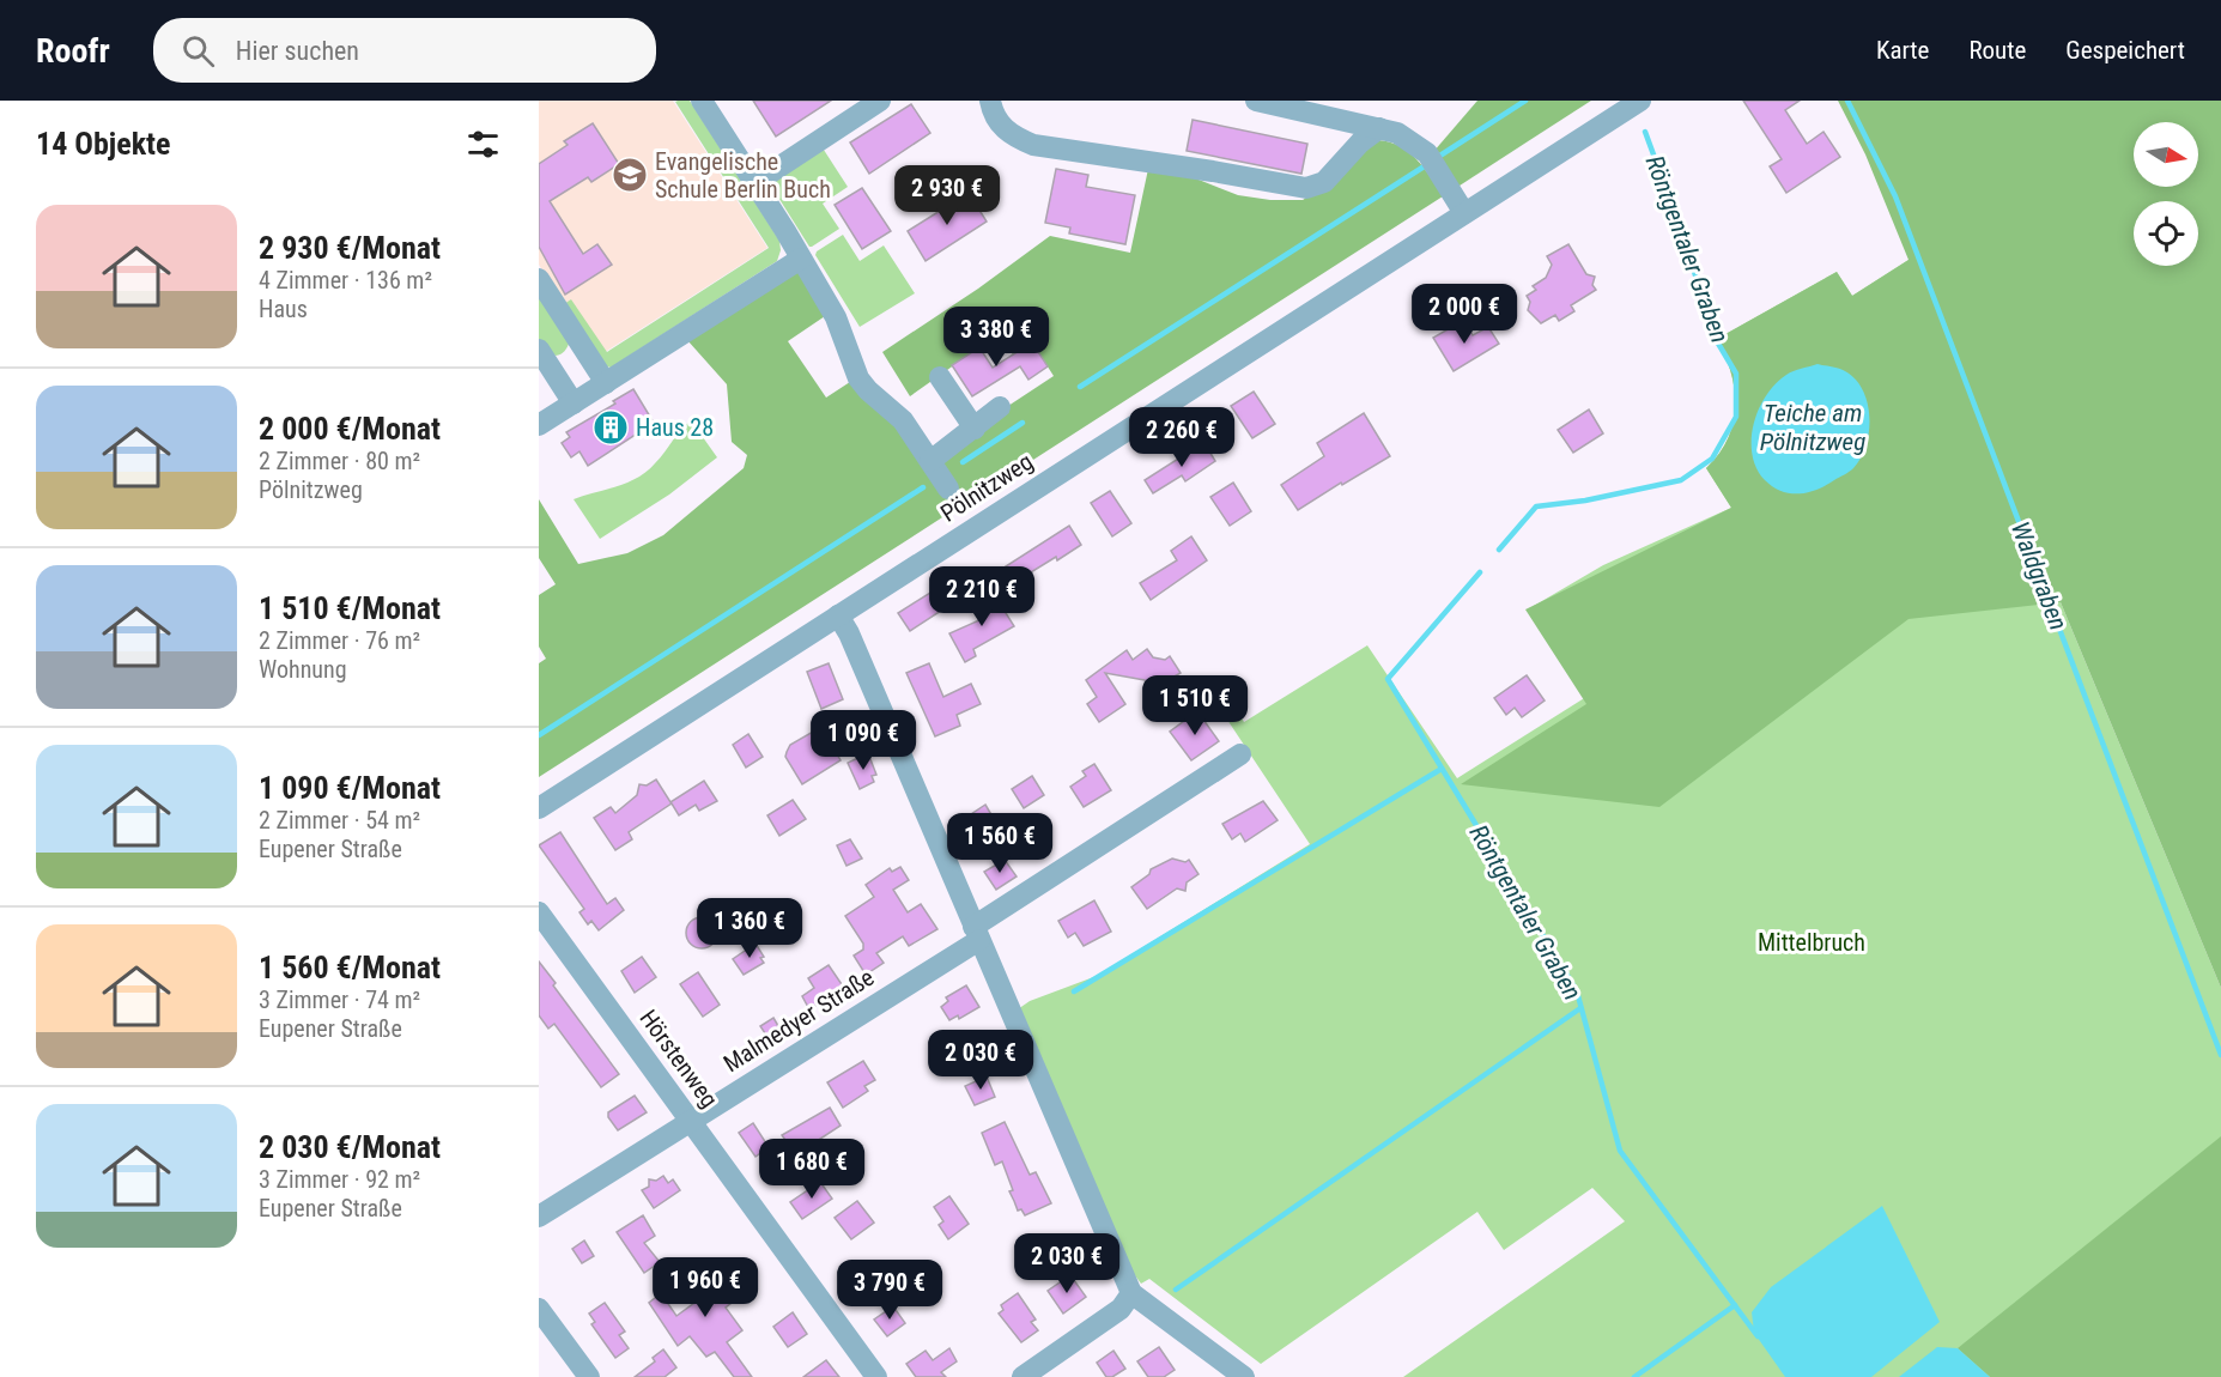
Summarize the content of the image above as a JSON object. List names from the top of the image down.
{
  "streets": {
    "street": ["Pölnitzweg", "Malmedyer Straße", "Hörstenweg"]
  },
  "crossings": [
    ["Malmedyer Straße", "Hörstenweg"]
  ],
  "water": ["Röntgentaler Graben", "Teiche am Pölnitzweg", "Waldgraben"],
  "parks": ["Mittelbruch"],
  "places": {
    "school or university": ["Evangelische Schule Berlin Buch"],
    "building": ["Haus 28"]
  },
  "north": "right",
  "page": {
    "header": "Roofr",
    "search": "Hier suchen",
    "nav": ["Karte", "Route", "Gespeichert"],
    "heading": "14 Objekte",
    "price": [
      "2 930 €",
      "2 000 €",
      "3 380 €",
      "2 260 €",
      "2 210 €",
      "1 510 €",
      "1 090 €",
      "1 560 €",
      "1 360 €",
      "2 030 €",
      "1 680 €",
      "2 030 €",
      "1 960 €",
      "3 790 €"
    ],
    "list": [
      {
        "name": "2 930 €/Monat",
        "note": "4 Zimmer · 136 m² · Haus"
      },
      {
        "name": "2 000 €/Monat",
        "note": "2 Zimmer · 80 m² · Pölnitzweg"
      },
      {
        "name": "1 510 €/Monat",
        "note": "2 Zimmer · 76 m² · Wohnung"
      },
      {
        "name": "1 090 €/Monat",
        "note": "2 Zimmer · 54 m² · Eupener Straße"
      },
      {
        "name": "1 560 €/Monat",
        "note": "3 Zimmer · 74 m² · Eupener Straße"
      },
      {
        "name": "2 030 €/Monat",
        "note": "3 Zimmer · 92 m² · Eupener Straße"
      }
    ]
  }
}
